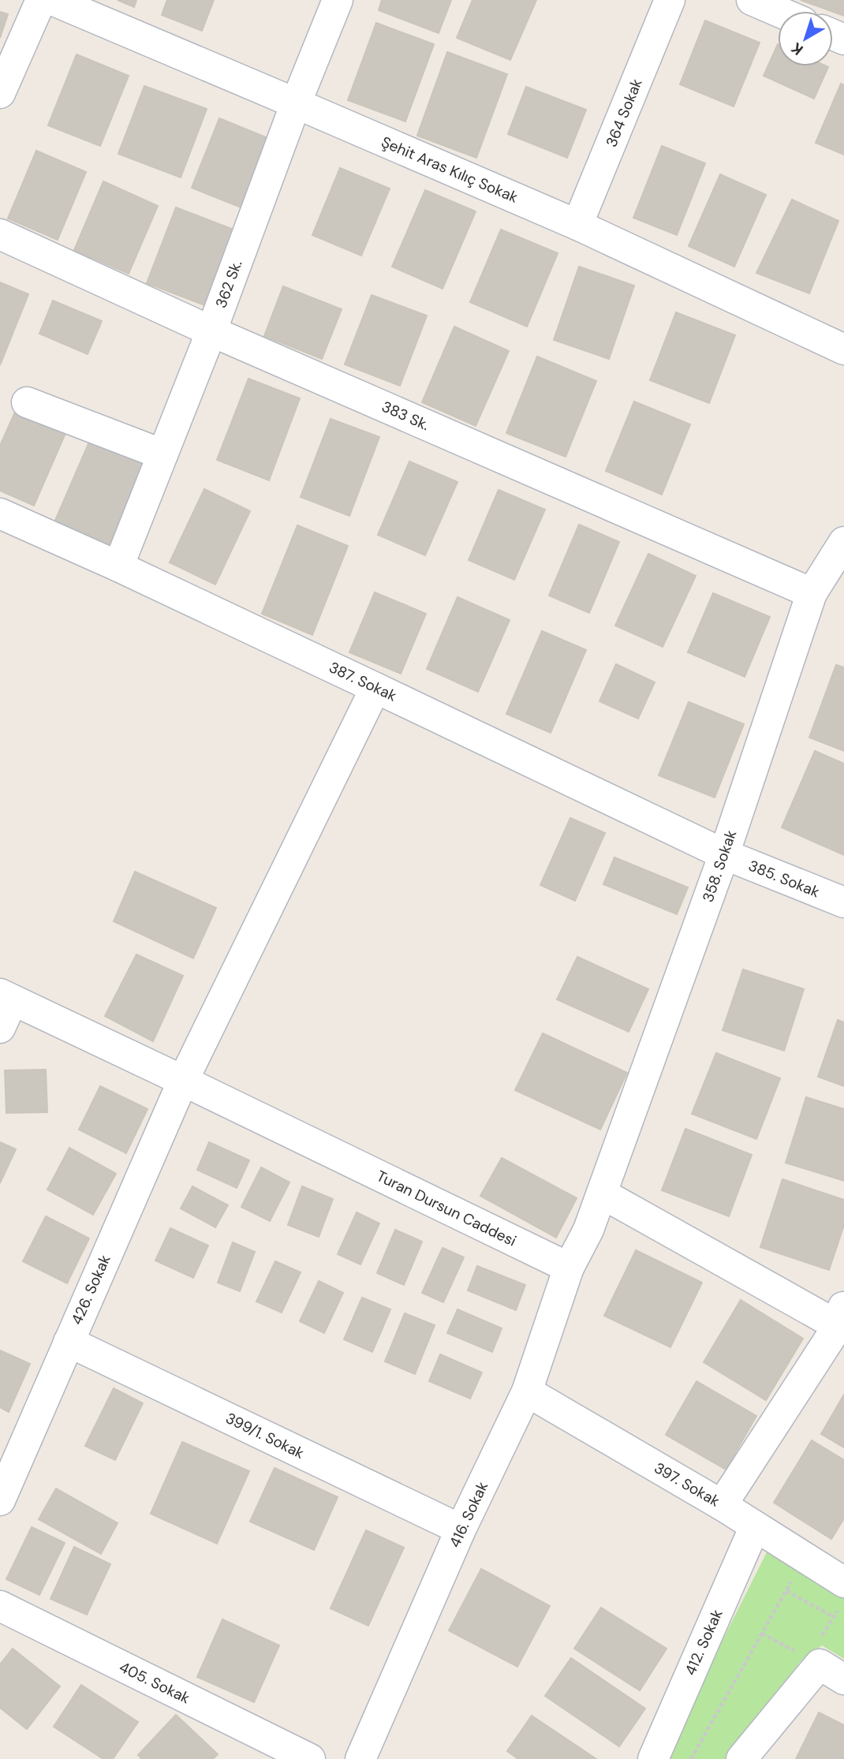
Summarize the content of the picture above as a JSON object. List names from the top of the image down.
{
  "streets": {
    "street": [
      "364 Sokak",
      "Şehit Aras Kılıç Sokak",
      "362 Sk.",
      "383 Sk.",
      "387. Sokak",
      "358. Sokak",
      "385. Sokak",
      "Turan Dursun Caddesi",
      "426. Sokak",
      "399/1. Sokak",
      "397. Sokak",
      "416. Sokak",
      "412. Sokak",
      "405. Sokak"
    ]
  },
  "crossings": [
    ["364 Sokak", "Şehit Aras Kılıç Sokak"],
    ["Şehit Aras Kılıç Sokak", "362 Sk."],
    ["362 Sk.", "383 Sk."],
    ["362 Sk.", "387. Sokak"],
    ["383 Sk.", "358. Sokak"],
    ["387. Sokak", "358. Sokak"],
    ["387. Sokak", "385. Sokak"],
    ["387. Sokak", "426. Sokak"],
    ["358. Sokak", "385. Sokak"],
    ["Turan Dursun Caddesi", "426. Sokak"],
    ["Turan Dursun Caddesi", "416. Sokak"],
    ["426. Sokak", "399/1. Sokak"],
    ["399/1. Sokak", "416. Sokak"],
    ["397. Sokak", "416. Sokak"],
    ["397. Sokak", "412. Sokak"]
  ],
  "north": "bottom left"
}
